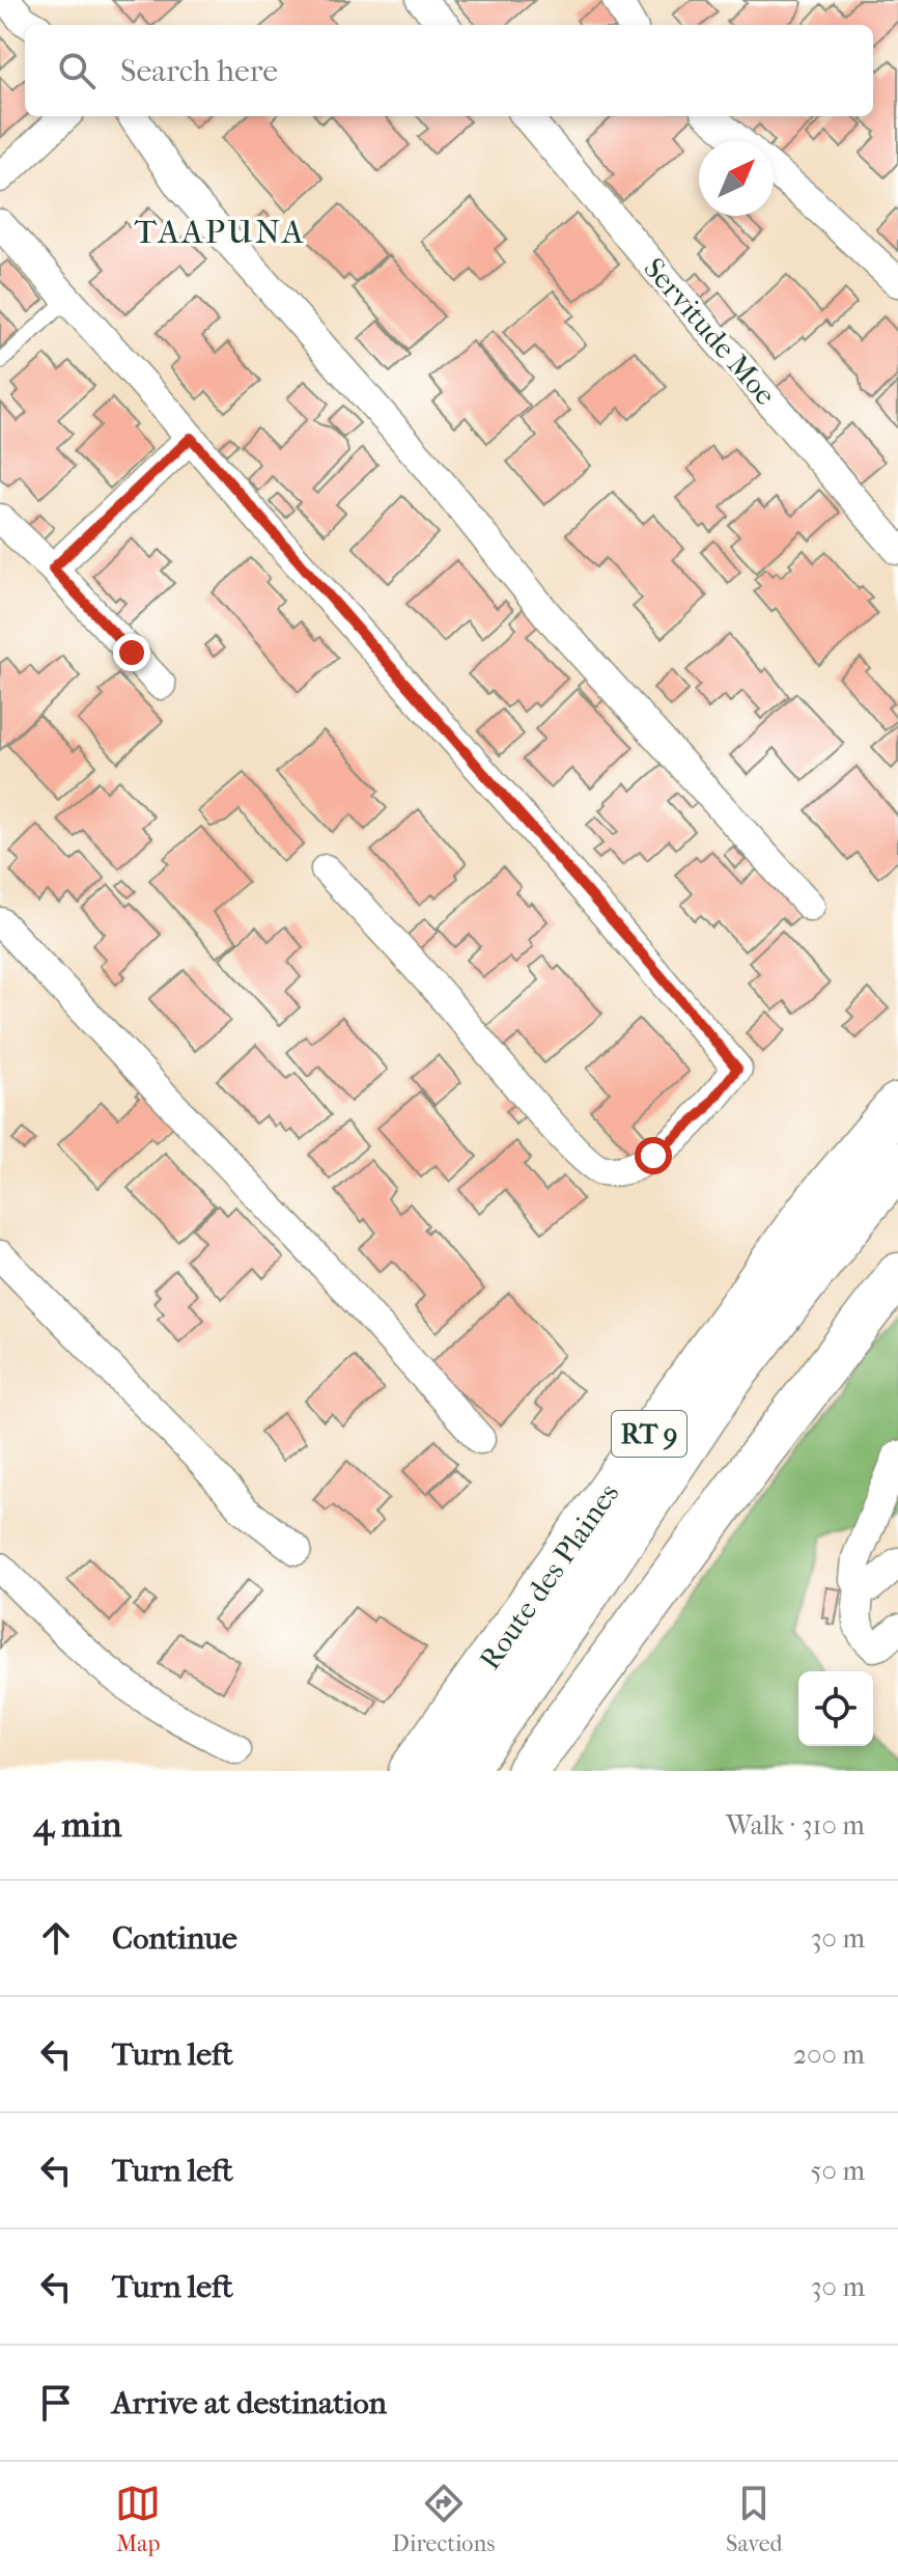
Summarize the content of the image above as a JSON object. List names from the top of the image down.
{
  "streets": {
    "highway": ["RT 9", "Route des Plaines"],
    "street": ["Servitude Moe"]
  },
  "districts": ["TAAPUNA"],
  "north": "top right",
  "page": {
    "search": "Search here",
    "heading": ["4 min", "Walk · 310 m"],
    "list": [
      ["Continue", "30 m"],
      ["Turn left", "200 m"],
      ["Turn left", "50 m"],
      ["Turn left", "30 m"],
      "Arrive at destination"
    ],
    "nav": ["Map", "Directions", "Saved"]
  }
}
